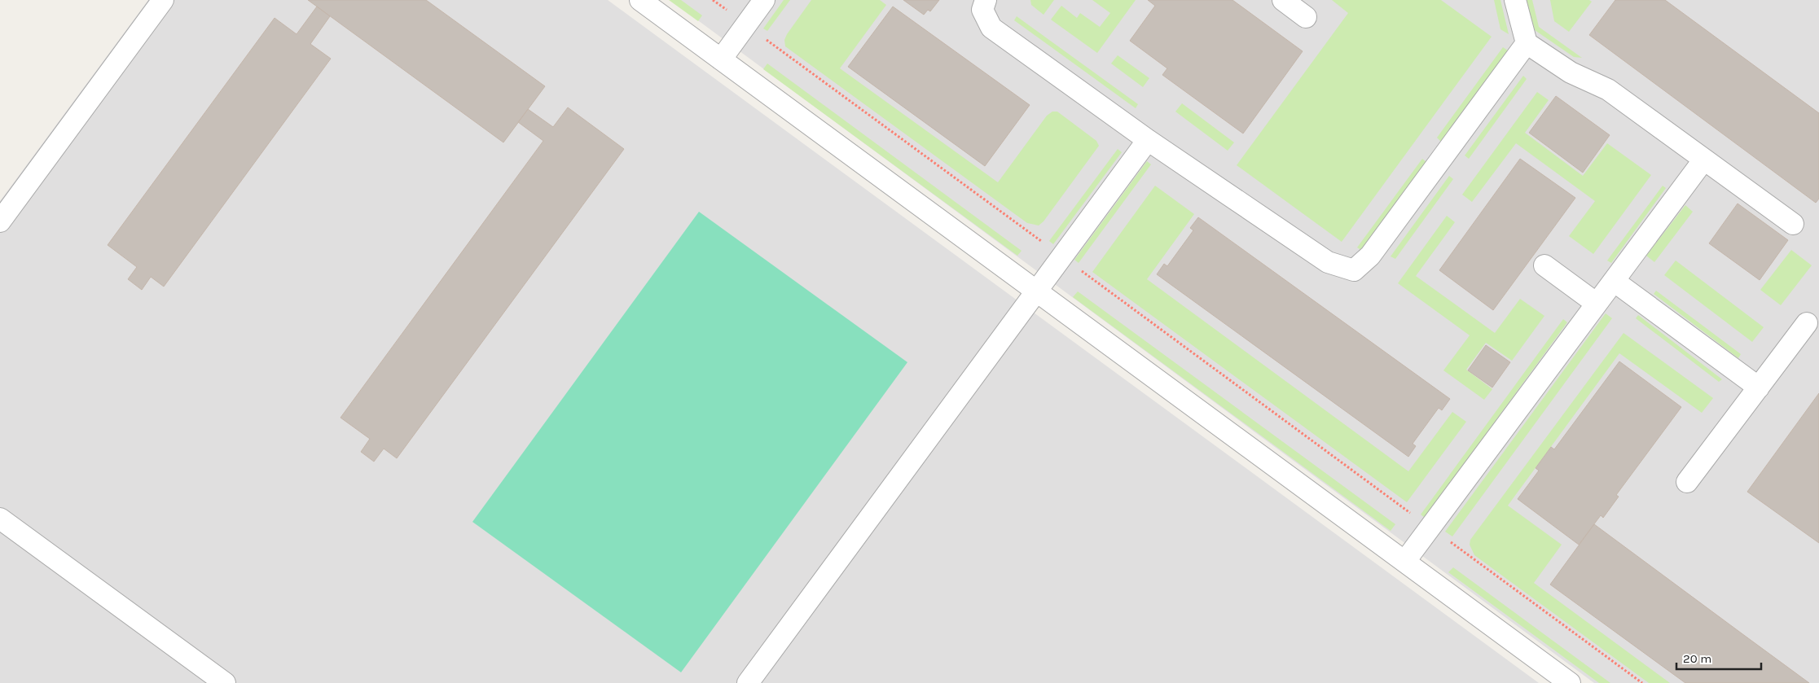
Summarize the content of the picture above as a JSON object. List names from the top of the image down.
{
  "scale_bar": "20 m"
}
